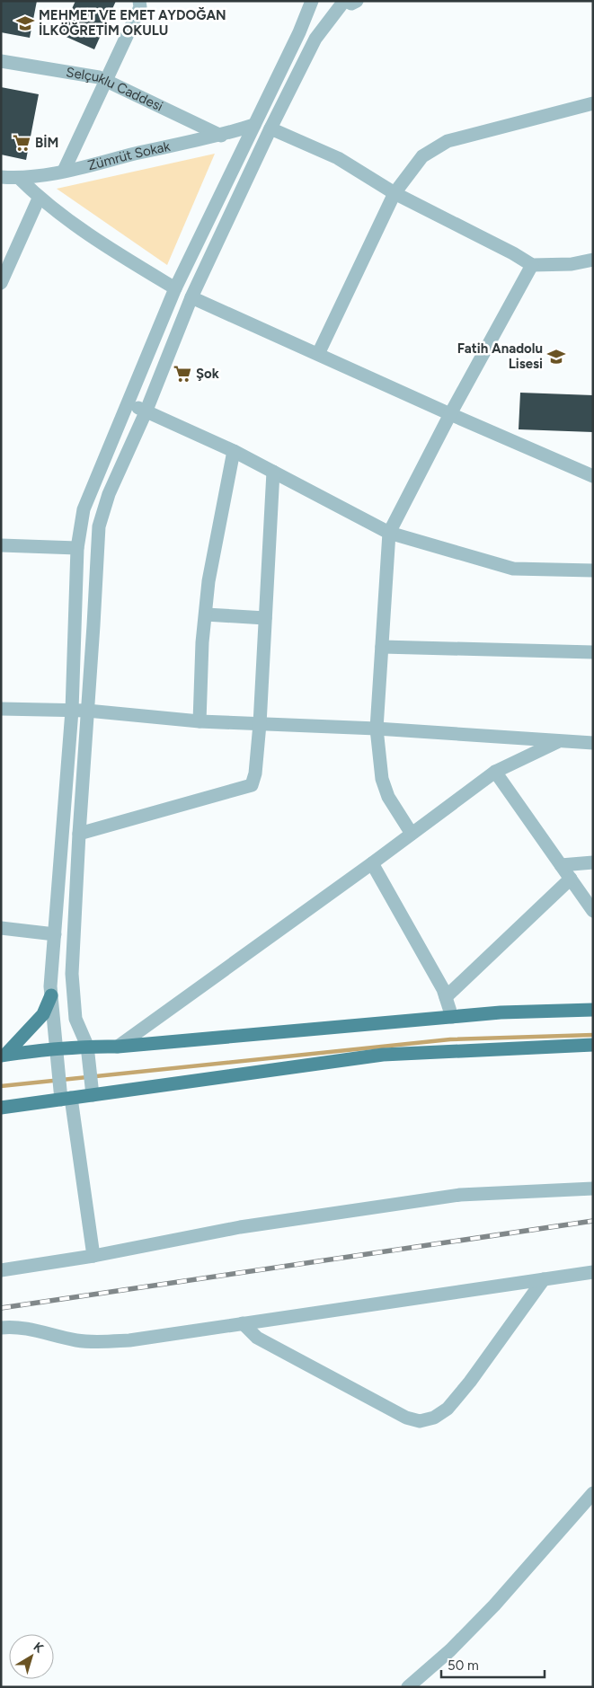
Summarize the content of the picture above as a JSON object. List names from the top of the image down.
{
  "streets": {
    "street": ["Selçuklu Caddesi", "Zümrüt Sokak"]
  },
  "crossings": [
    ["Selçuklu Caddesi", "Zümrüt Sokak"]
  ],
  "places": {
    "school or university": ["MEHMET VE EMET AYDOĞAN İLKÖĞRETİM OKULU", "Fatih Anadolu Lisesi"],
    "supermarket": ["BİM", "Şok"]
  },
  "scale_bar": "50 m",
  "north": "top right"
}
